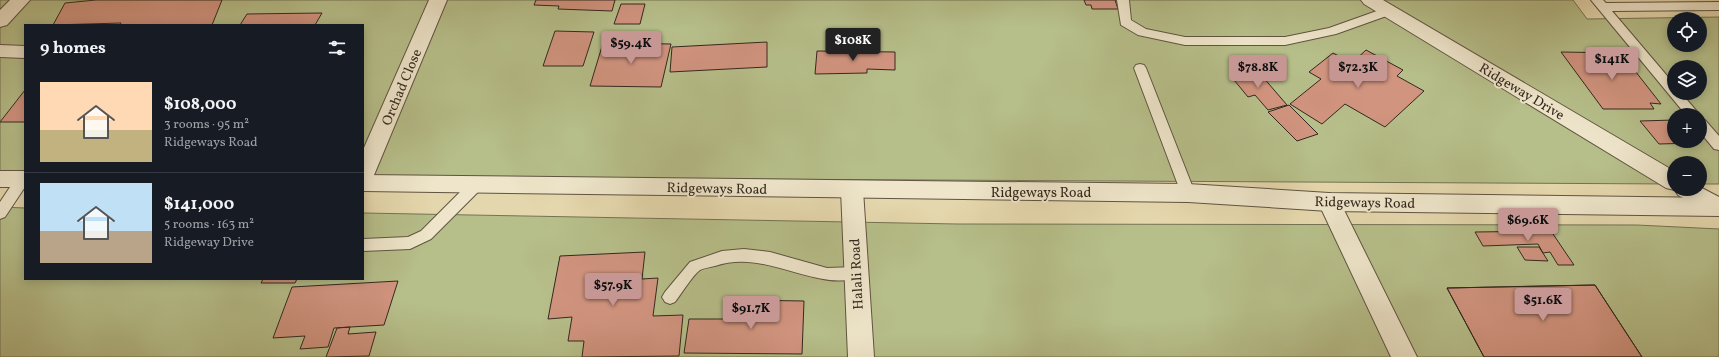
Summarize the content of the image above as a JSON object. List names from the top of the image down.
{
  "streets": {
    "street": [
      "Orchad Close",
      "Ridgeway Drive",
      "Ridgeways Road",
      "Halali Road"
    ]
  },
  "crossings": [
    ["Ridgeways Road", "Halali Road"]
  ],
  "page": {
    "map_buttons": ["+", "−"],
    "heading": "9 homes",
    "price": [
      "$108K",
      "$59.4K",
      "$141K",
      "$78.8K",
      "$72.3K",
      "$69.6K",
      "$57.9K",
      "$51.6K",
      "$91.7K"
    ],
    "list": [
      {
        "name": "$108,000",
        "note": "3 rooms · 95 m² · Ridgeways Road"
      },
      {
        "name": "$141,000",
        "note": "5 rooms · 163 m² · Ridgeway Drive"
      }
    ]
  }
}
